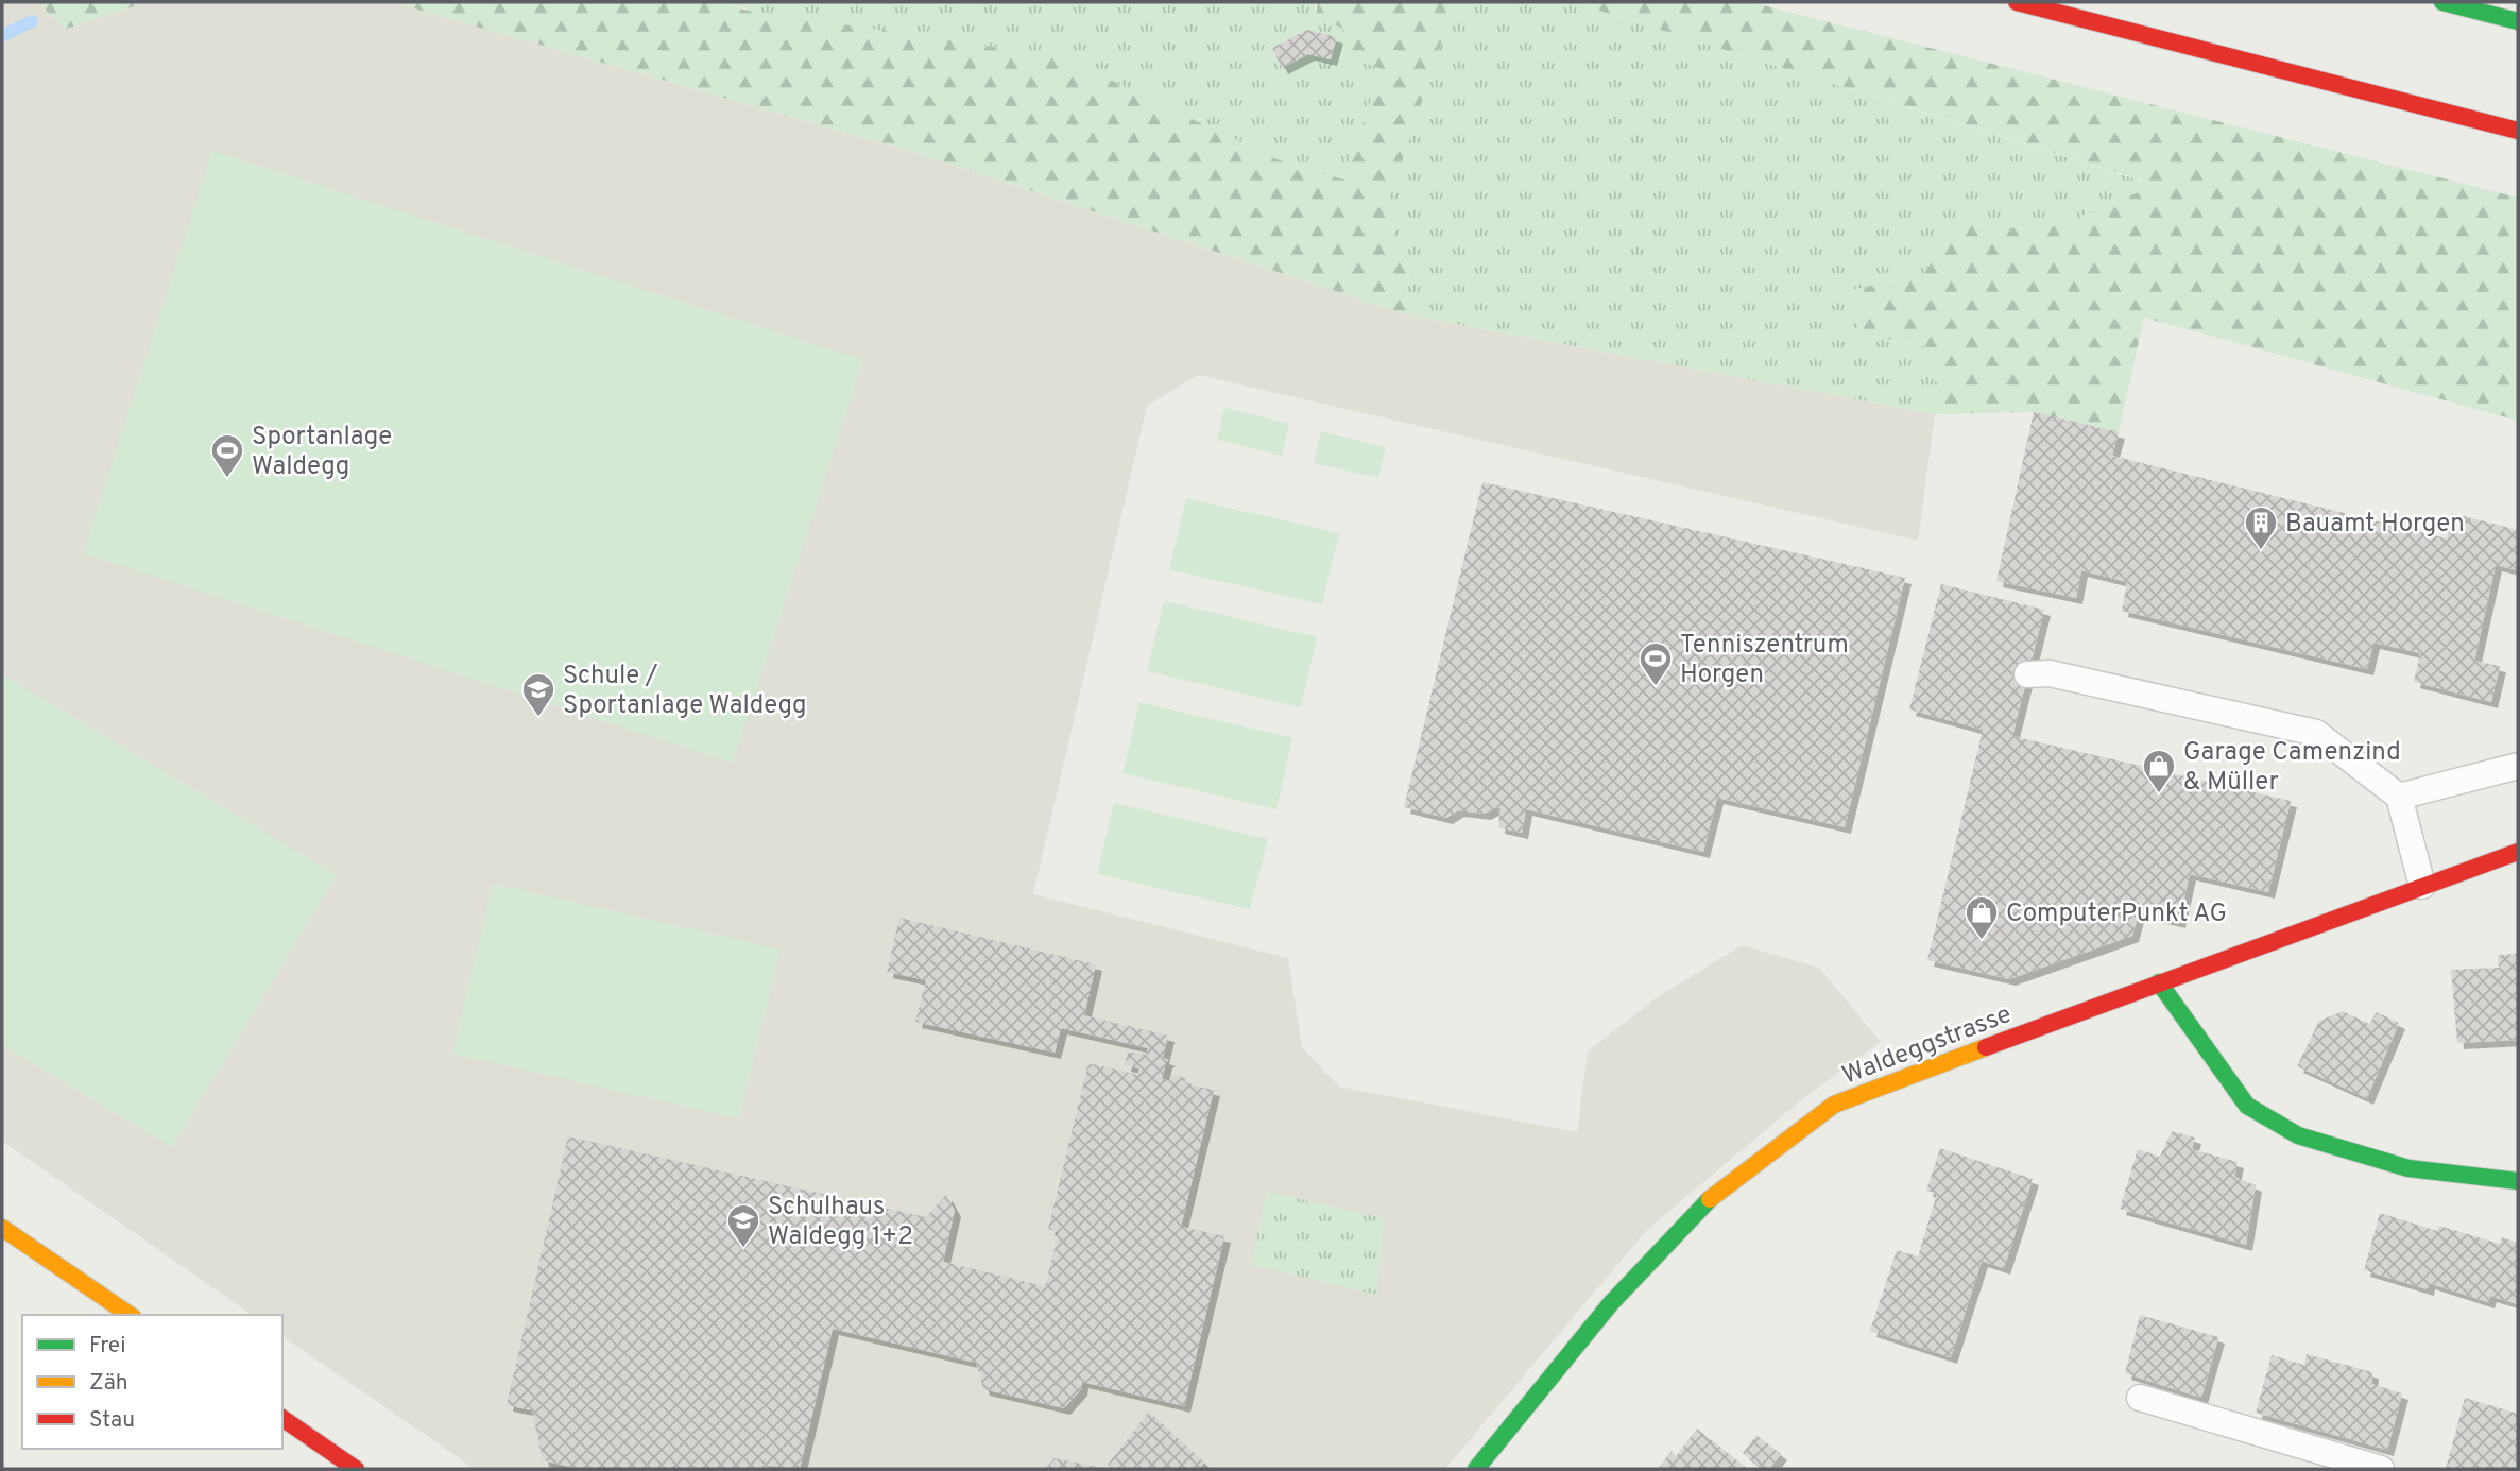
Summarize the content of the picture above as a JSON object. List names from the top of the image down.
{
  "streets": {
    "main road": ["Waldeggstrasse"]
  },
  "places": {
    "sports": ["Sportanlage Waldegg", "Tenniszentrum Horgen"],
    "building": ["Bauamt Horgen"],
    "school or university": ["Schule / Sportanlage Waldegg", "Schulhaus Waldegg 1+2"],
    "shop": ["Garage Camenzind & Müller", "ComputerPunkt AG"]
  },
  "legend": ["Frei", "Zäh", "Stau"]
}
